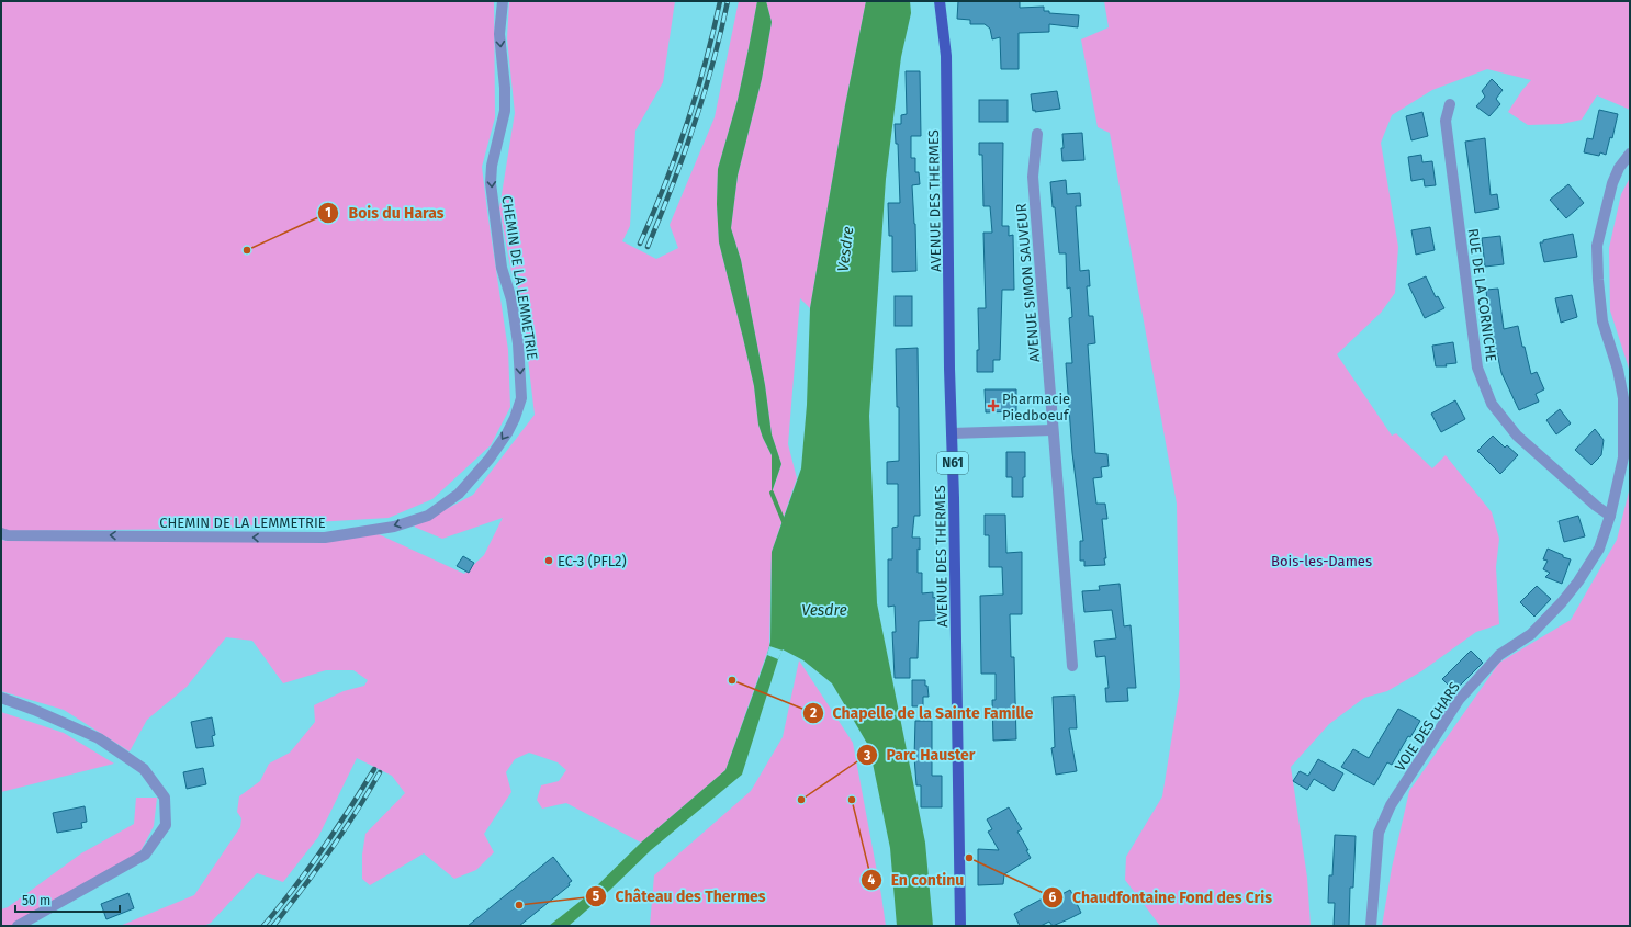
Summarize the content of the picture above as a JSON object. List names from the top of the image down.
{
  "streets": {
    "main road": ["AVENUE DES THERMES", "N61"],
    "street": [
      "CHEMIN DE LA LEMMETRIE",
      "AVENUE SIMON SAUVEUR",
      "RUE DE LA CORNICHE",
      "VOIE DES CHARS"
    ]
  },
  "crossings": [
    ["RUE DE LA CORNICHE", "VOIE DES CHARS"]
  ],
  "water": ["Vesdre"],
  "parks": ["Bois-les-Dames"],
  "places": {
    "other": [
      "Bois du Haras",
      "EC-3 (PFL2)",
      "Chapelle de la Sainte Famille",
      "Parc Hauster",
      "En continu",
      "Chaudfontaine Fond des Cris",
      "Château des Thermes"
    ],
    "health": ["Pharmacie Piedboeuf"]
  },
  "scale_bar": "50 m"
}
